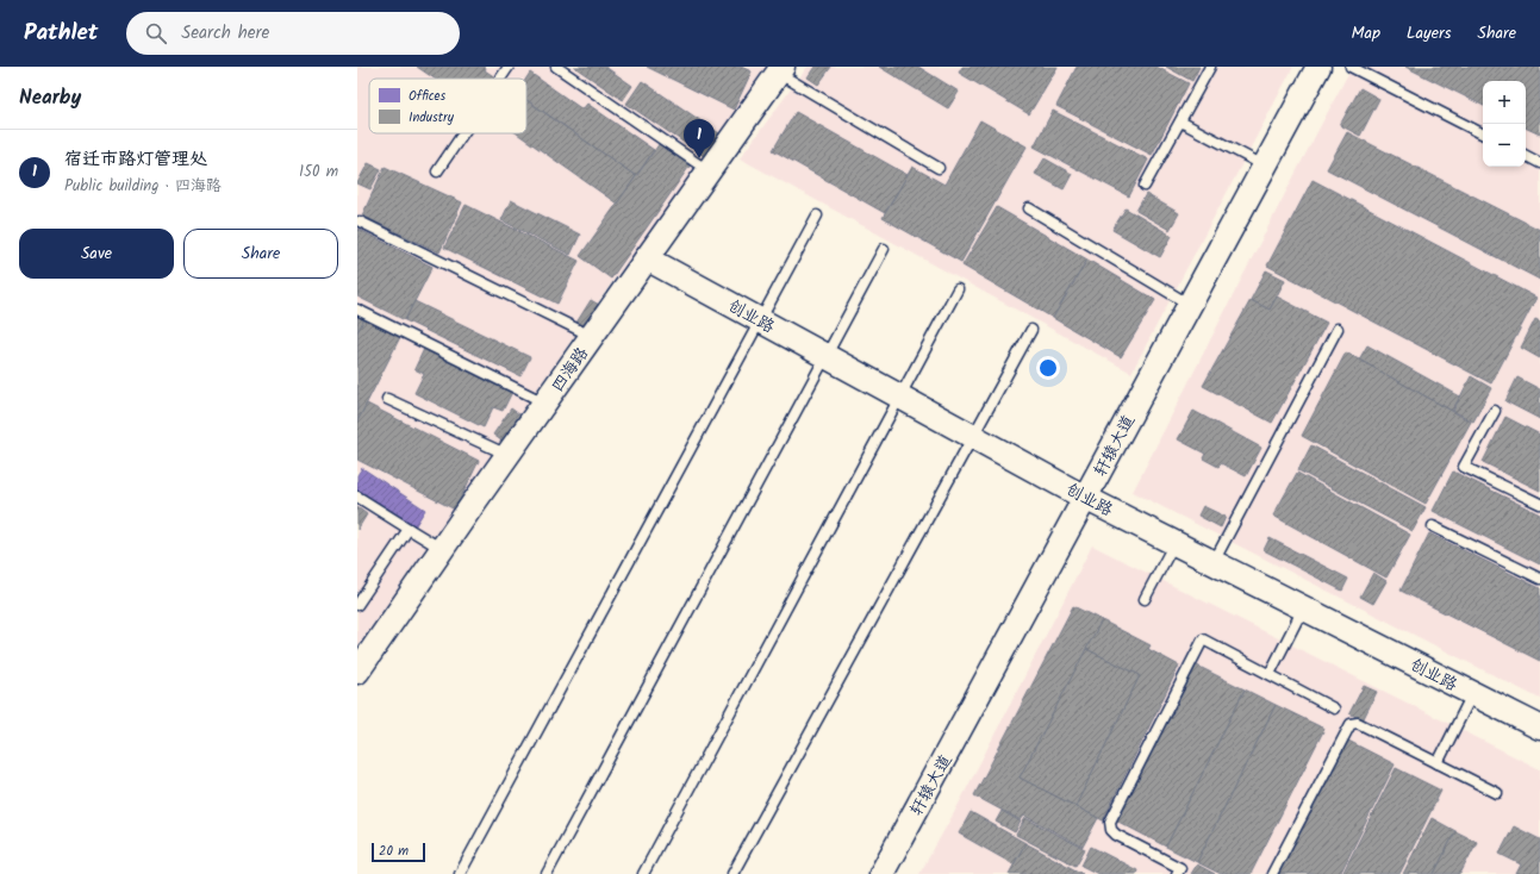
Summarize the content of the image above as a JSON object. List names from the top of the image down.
{
  "streets": {
    "street": ["创业路", "四海路", "轩辕大道"]
  },
  "crossings": [
    ["创业路", "四海路"],
    ["创业路", "轩辕大道"]
  ],
  "legend": ["Offices", "Industry"],
  "scale_bar": "20 m",
  "page": {
    "header": "Pathlet",
    "search": "Search here",
    "nav": ["Map", "Layers", "Share"],
    "heading": "Nearby",
    "map_buttons": ["+", "−"],
    "pins": "1",
    "list": [
      {
        "mark": "1",
        "name": "宿迁市路灯管理处",
        "note": "Public building · 四海路",
        "value": "150 m"
      }
    ],
    "buttons": ["Save", "Share"],
    "scale": "20 m"
  }
}
